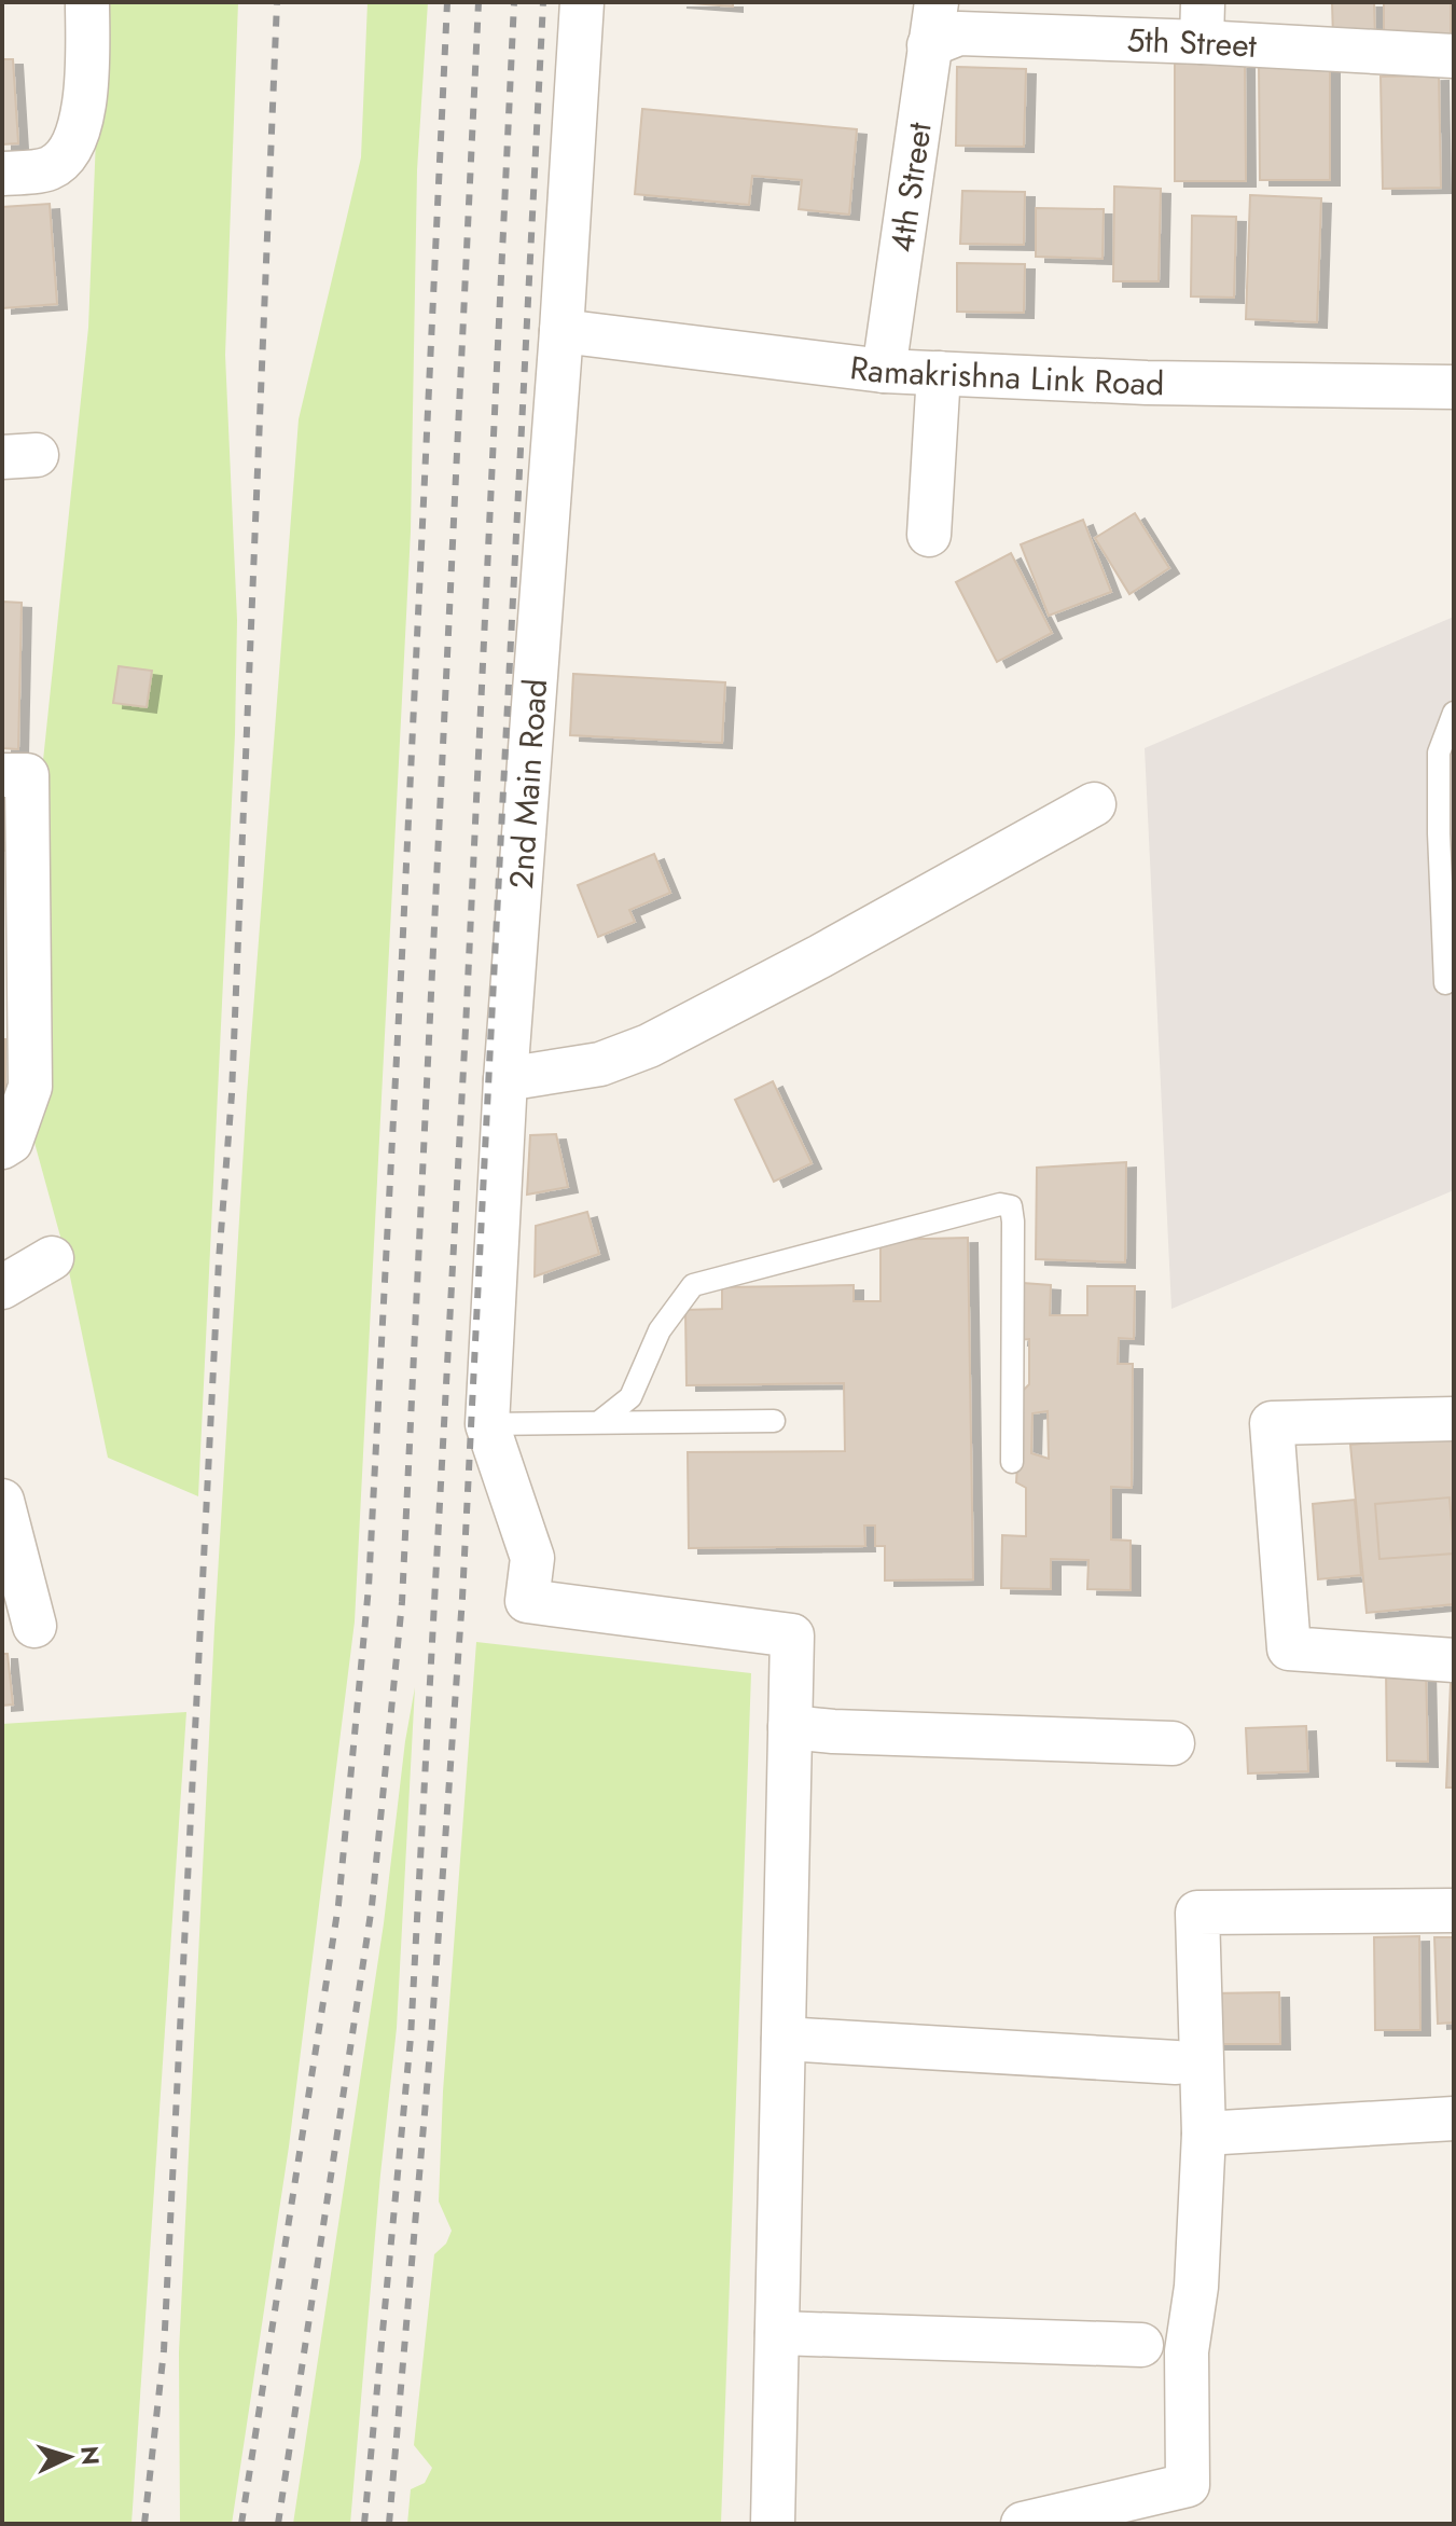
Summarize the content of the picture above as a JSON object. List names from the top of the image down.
{
  "streets": {
    "street": [
      "5th Street",
      "4th Street",
      "Ramakrishna Link Road",
      "2nd Main Road"
    ]
  },
  "crossings": [
    ["5th Street", "4th Street"],
    ["4th Street", "Ramakrishna Link Road"],
    ["Ramakrishna Link Road", "2nd Main Road"]
  ],
  "north": "right"
}
